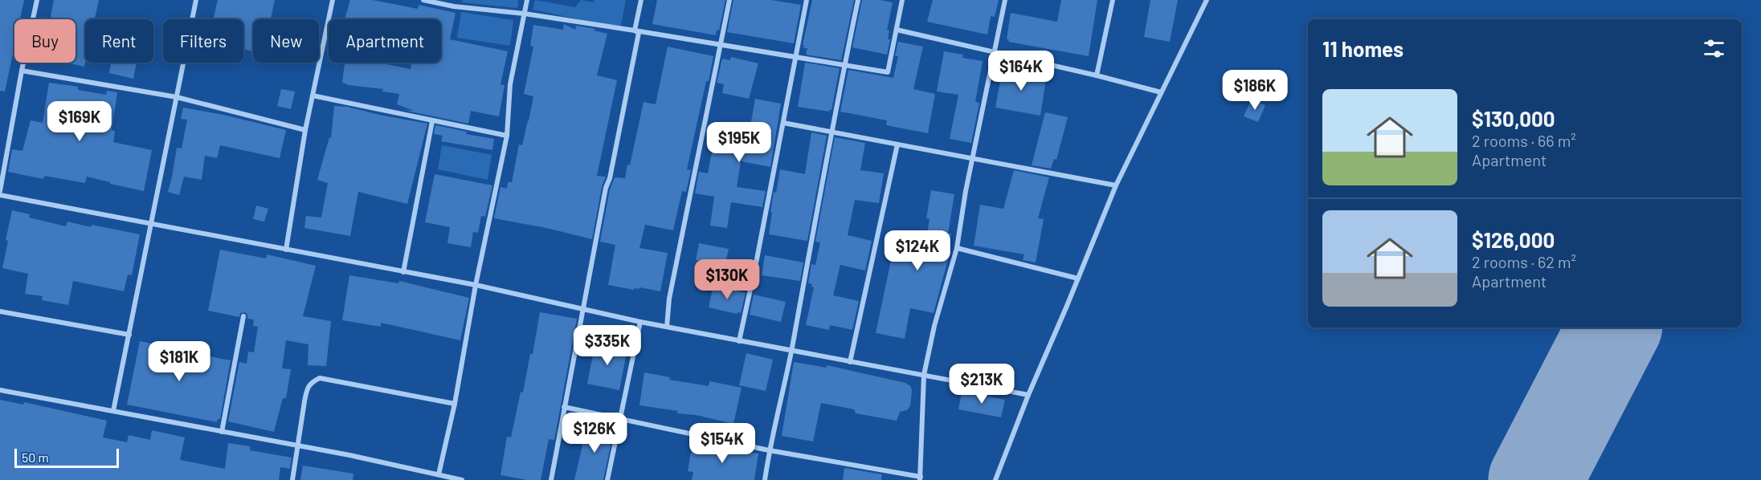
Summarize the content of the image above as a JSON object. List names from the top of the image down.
{
  "scale_bar": "50 m",
  "page": {
    "chip": [
      "Buy",
      "Rent",
      "Filters",
      "New",
      "Apartment"
    ],
    "heading": "11 homes",
    "price": [
      "$164K",
      "$186K",
      "$169K",
      "$195K",
      "$124K",
      "$130K",
      "$335K",
      "$181K",
      "$213K",
      "$126K",
      "$154K"
    ],
    "list": [
      {
        "name": "$130,000",
        "note": "2 rooms · 66 m² · Apartment"
      },
      {
        "name": "$126,000",
        "note": "2 rooms · 62 m² · Apartment"
      }
    ],
    "scale": "50 m"
  }
}
